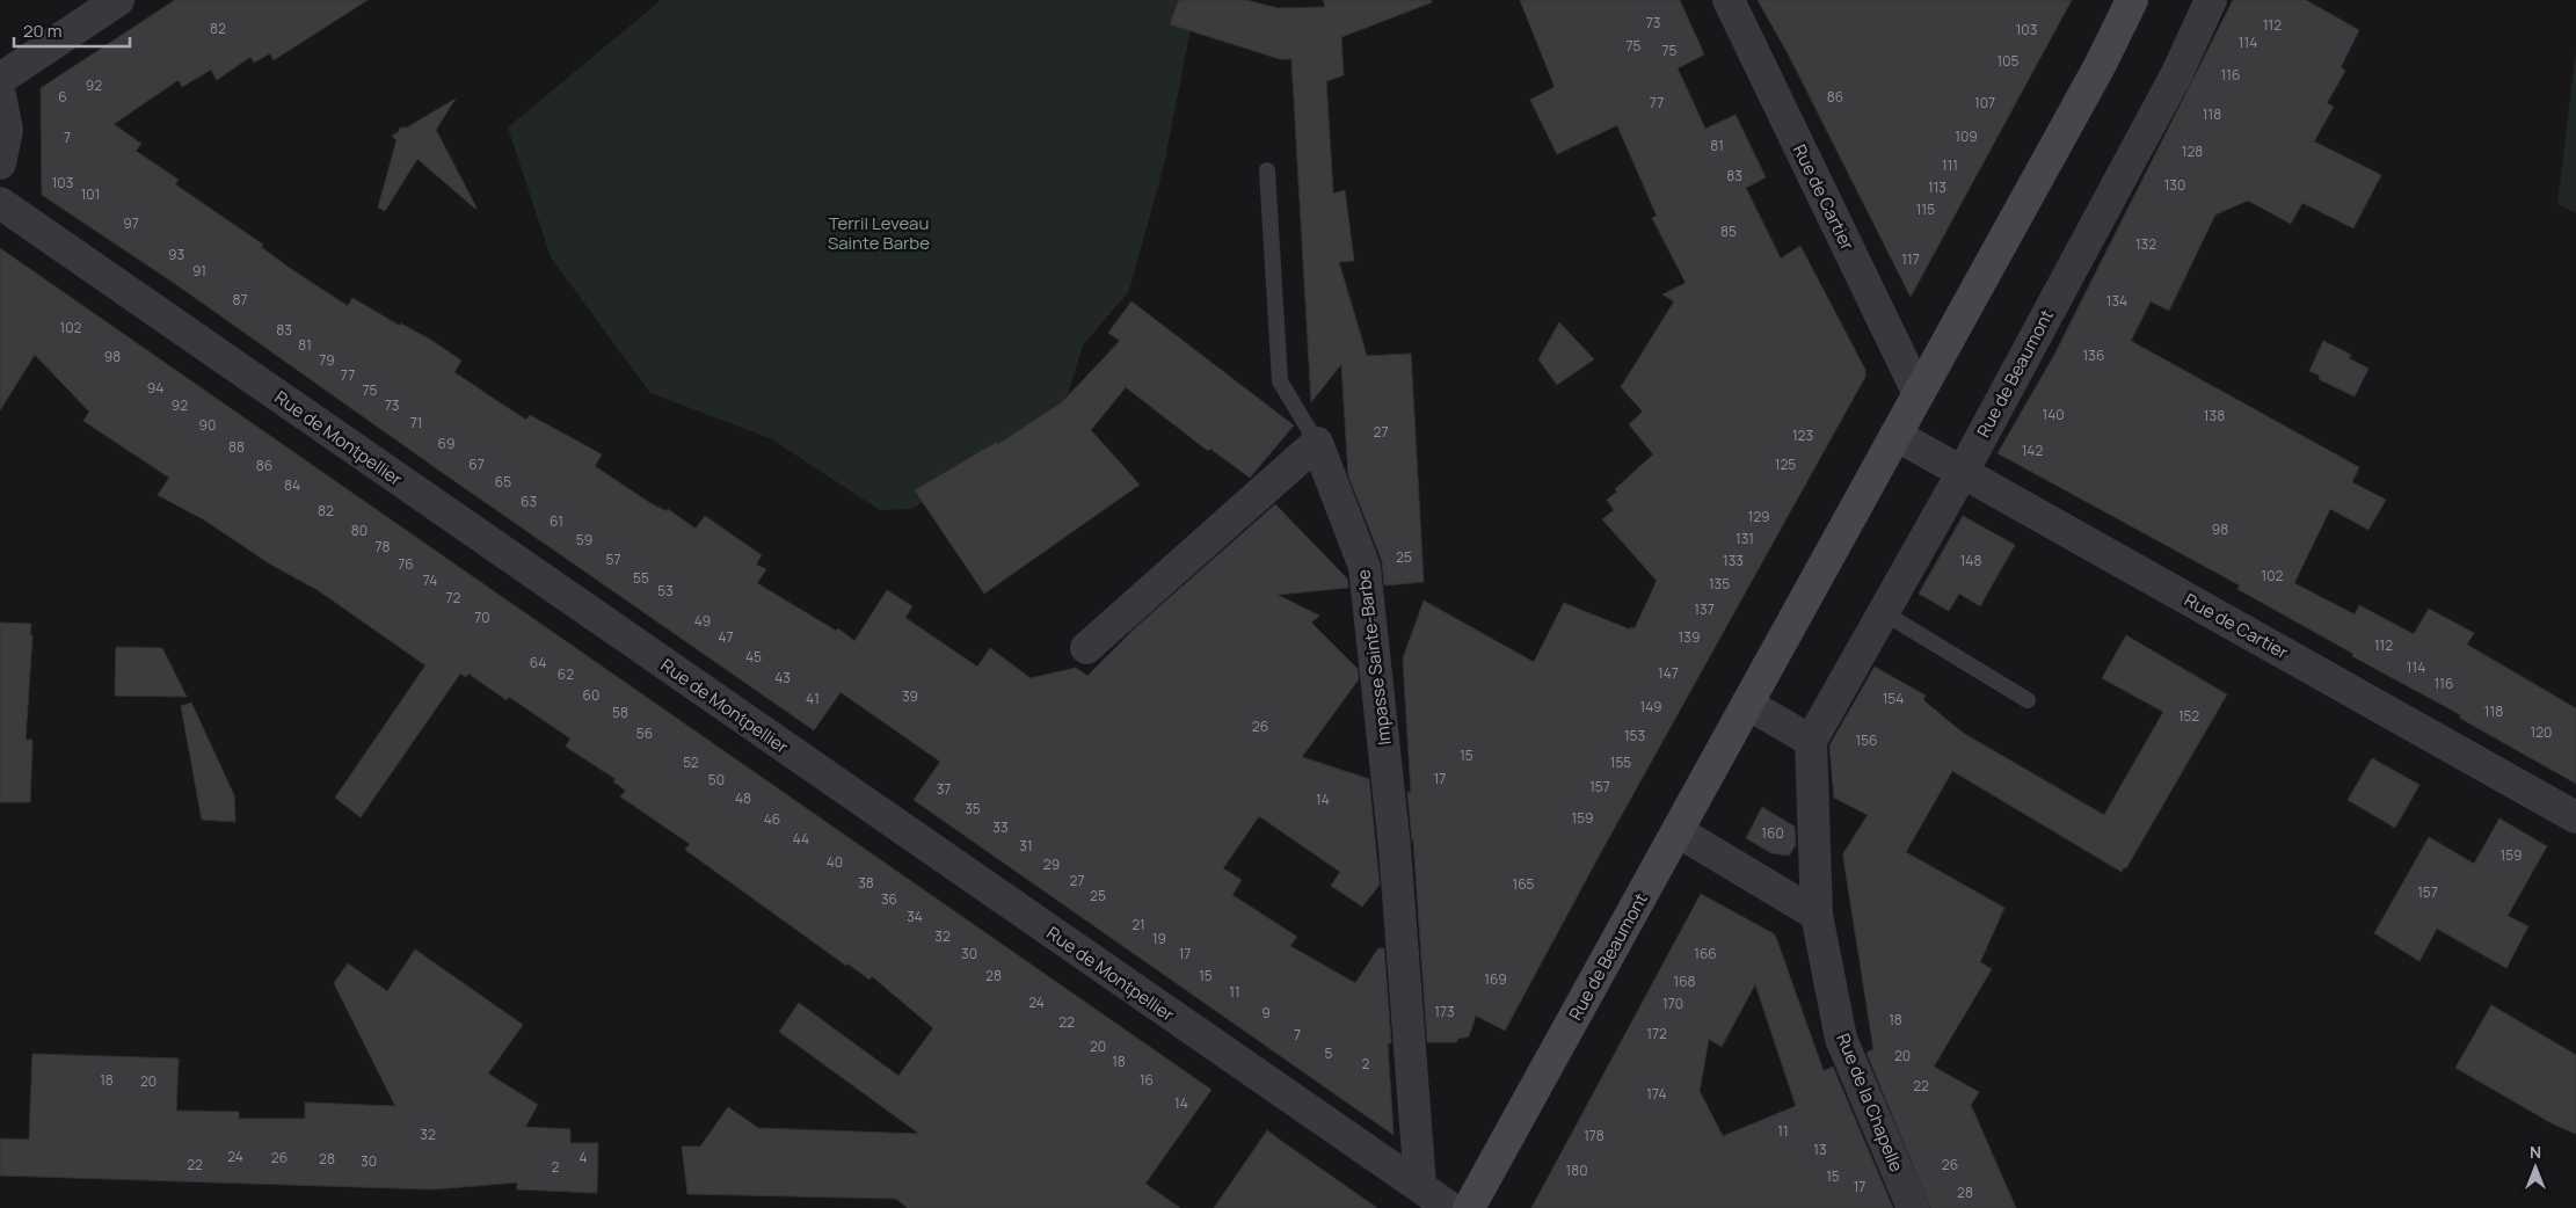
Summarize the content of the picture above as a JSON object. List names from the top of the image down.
{
  "streets": {
    "main road": ["Rue de Beaumont"],
    "street": [
      "Rue de Cartier",
      "Rue de Montpellier",
      "Impasse Sainte-Barbe",
      "Rue de la Chapelle"
    ]
  },
  "crossings": [
    ["Rue de Cartier", "Rue de Beaumont"],
    ["Rue de Montpellier", "Impasse Sainte-Barbe"]
  ],
  "parks": ["Terril Leveau Sainte Barbe"],
  "house_numbers": [
    "73",
    "112",
    "82",
    "103",
    "114",
    "75",
    "75",
    "105",
    "116",
    "92",
    "6",
    "86",
    "77",
    "107",
    "118",
    "109",
    "7",
    "81",
    "128",
    "111",
    "83",
    "103",
    "130",
    "113",
    "101",
    "115",
    "97",
    "85",
    "132",
    "93",
    "117",
    "91",
    "87",
    "134",
    "102",
    "83",
    "81",
    "136",
    "98",
    "79",
    "77",
    "94",
    "75",
    "92",
    "73",
    "140",
    "138",
    "71",
    "90",
    "27",
    "123",
    "69",
    "88",
    "142",
    "67",
    "125",
    "86",
    "65",
    "84",
    "63",
    "82",
    "129",
    "61",
    "98",
    "80",
    "131",
    "59",
    "78",
    "25",
    "57",
    "133",
    "148",
    "76",
    "102",
    "55",
    "74",
    "135",
    "53",
    "72",
    "137",
    "70",
    "49",
    "47",
    "139",
    "112",
    "45",
    "64",
    "114",
    "147",
    "62",
    "43",
    "116",
    "60",
    "39",
    "41",
    "154",
    "149",
    "118",
    "58",
    "152",
    "26",
    "120",
    "56",
    "153",
    "156",
    "15",
    "52",
    "155",
    "17",
    "50",
    "157",
    "37",
    "48",
    "14",
    "35",
    "159",
    "46",
    "33",
    "160",
    "44",
    "31",
    "159",
    "40",
    "29",
    "27",
    "38",
    "165",
    "157",
    "25",
    "36",
    "34",
    "21",
    "32",
    "19",
    "30",
    "17",
    "166",
    "28",
    "15",
    "169",
    "168",
    "11",
    "24",
    "170",
    "173",
    "9",
    "18",
    "22",
    "172",
    "7",
    "20",
    "5",
    "20",
    "18",
    "2",
    "18",
    "16",
    "20",
    "22",
    "174",
    "14",
    "11",
    "32",
    "178",
    "13",
    "24",
    "26",
    "4",
    "28",
    "30",
    "22",
    "26",
    "2",
    "180",
    "15",
    "17",
    "28"
  ],
  "scale_bar": "20 m",
  "north": "top"
}
